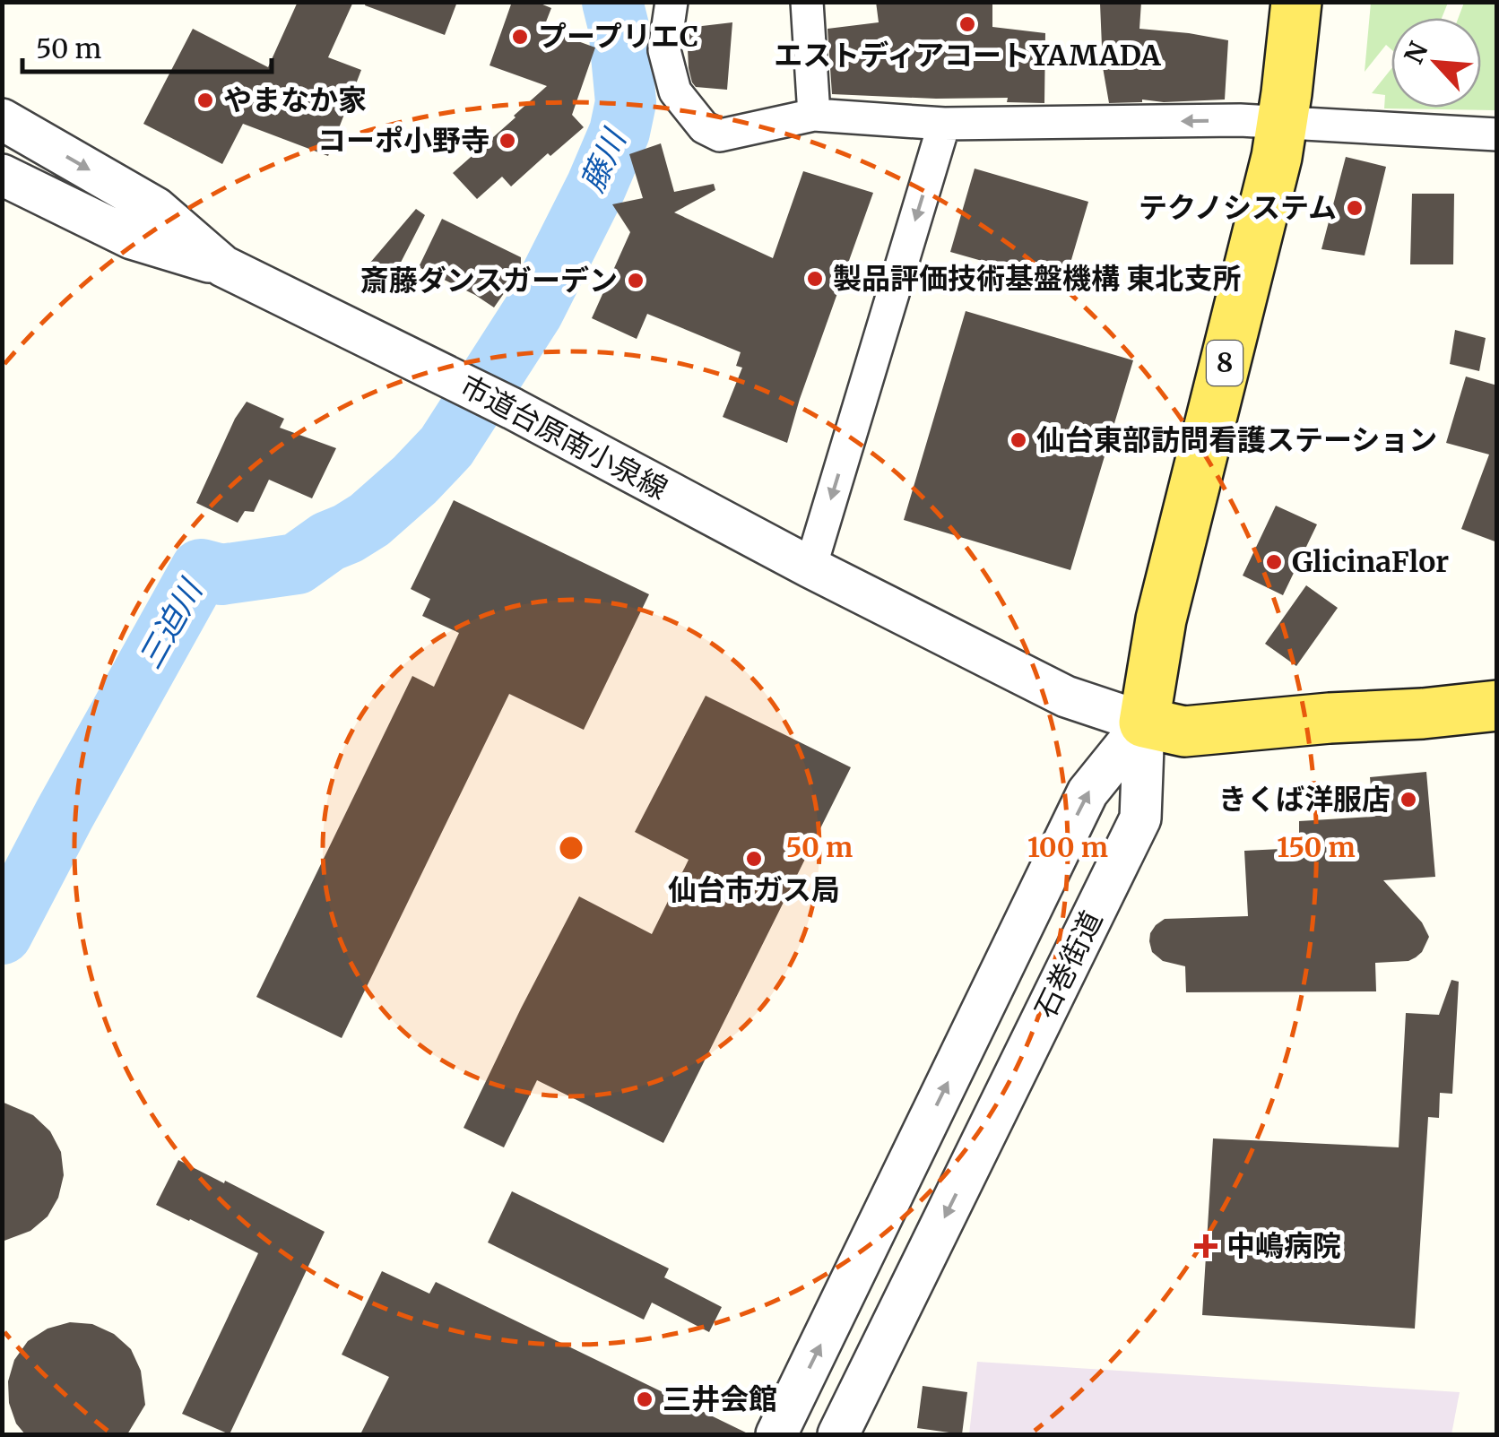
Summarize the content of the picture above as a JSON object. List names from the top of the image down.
{
  "streets": {
    "main road": ["8"],
    "street": ["市道台原南小泉線", "石巻街道"]
  },
  "crossings": [
    ["8", "市道台原南小泉線"],
    ["8", "石巻街道"],
    ["市道台原南小泉線", "石巻街道"]
  ],
  "water": ["藤川", "三迫川"],
  "places": {
    "other": [
      "エストディアコートYAMADA",
      "プープリエC",
      "やまなか家",
      "コーポ小野寺",
      "テクノシステム",
      "製品評価技術基盤機構 東北支所",
      "斎藤ダンスガーデン",
      "仙台東部訪問看護ステーション",
      "GlicinaFlor",
      "きくば洋服店",
      "仙台市ガス局",
      "三井会館"
    ],
    "health": ["中嶋病院"]
  },
  "scale_bar": "50 m",
  "north": "top left",
  "rings": ["50 m", "100 m", "150 m"]
}
